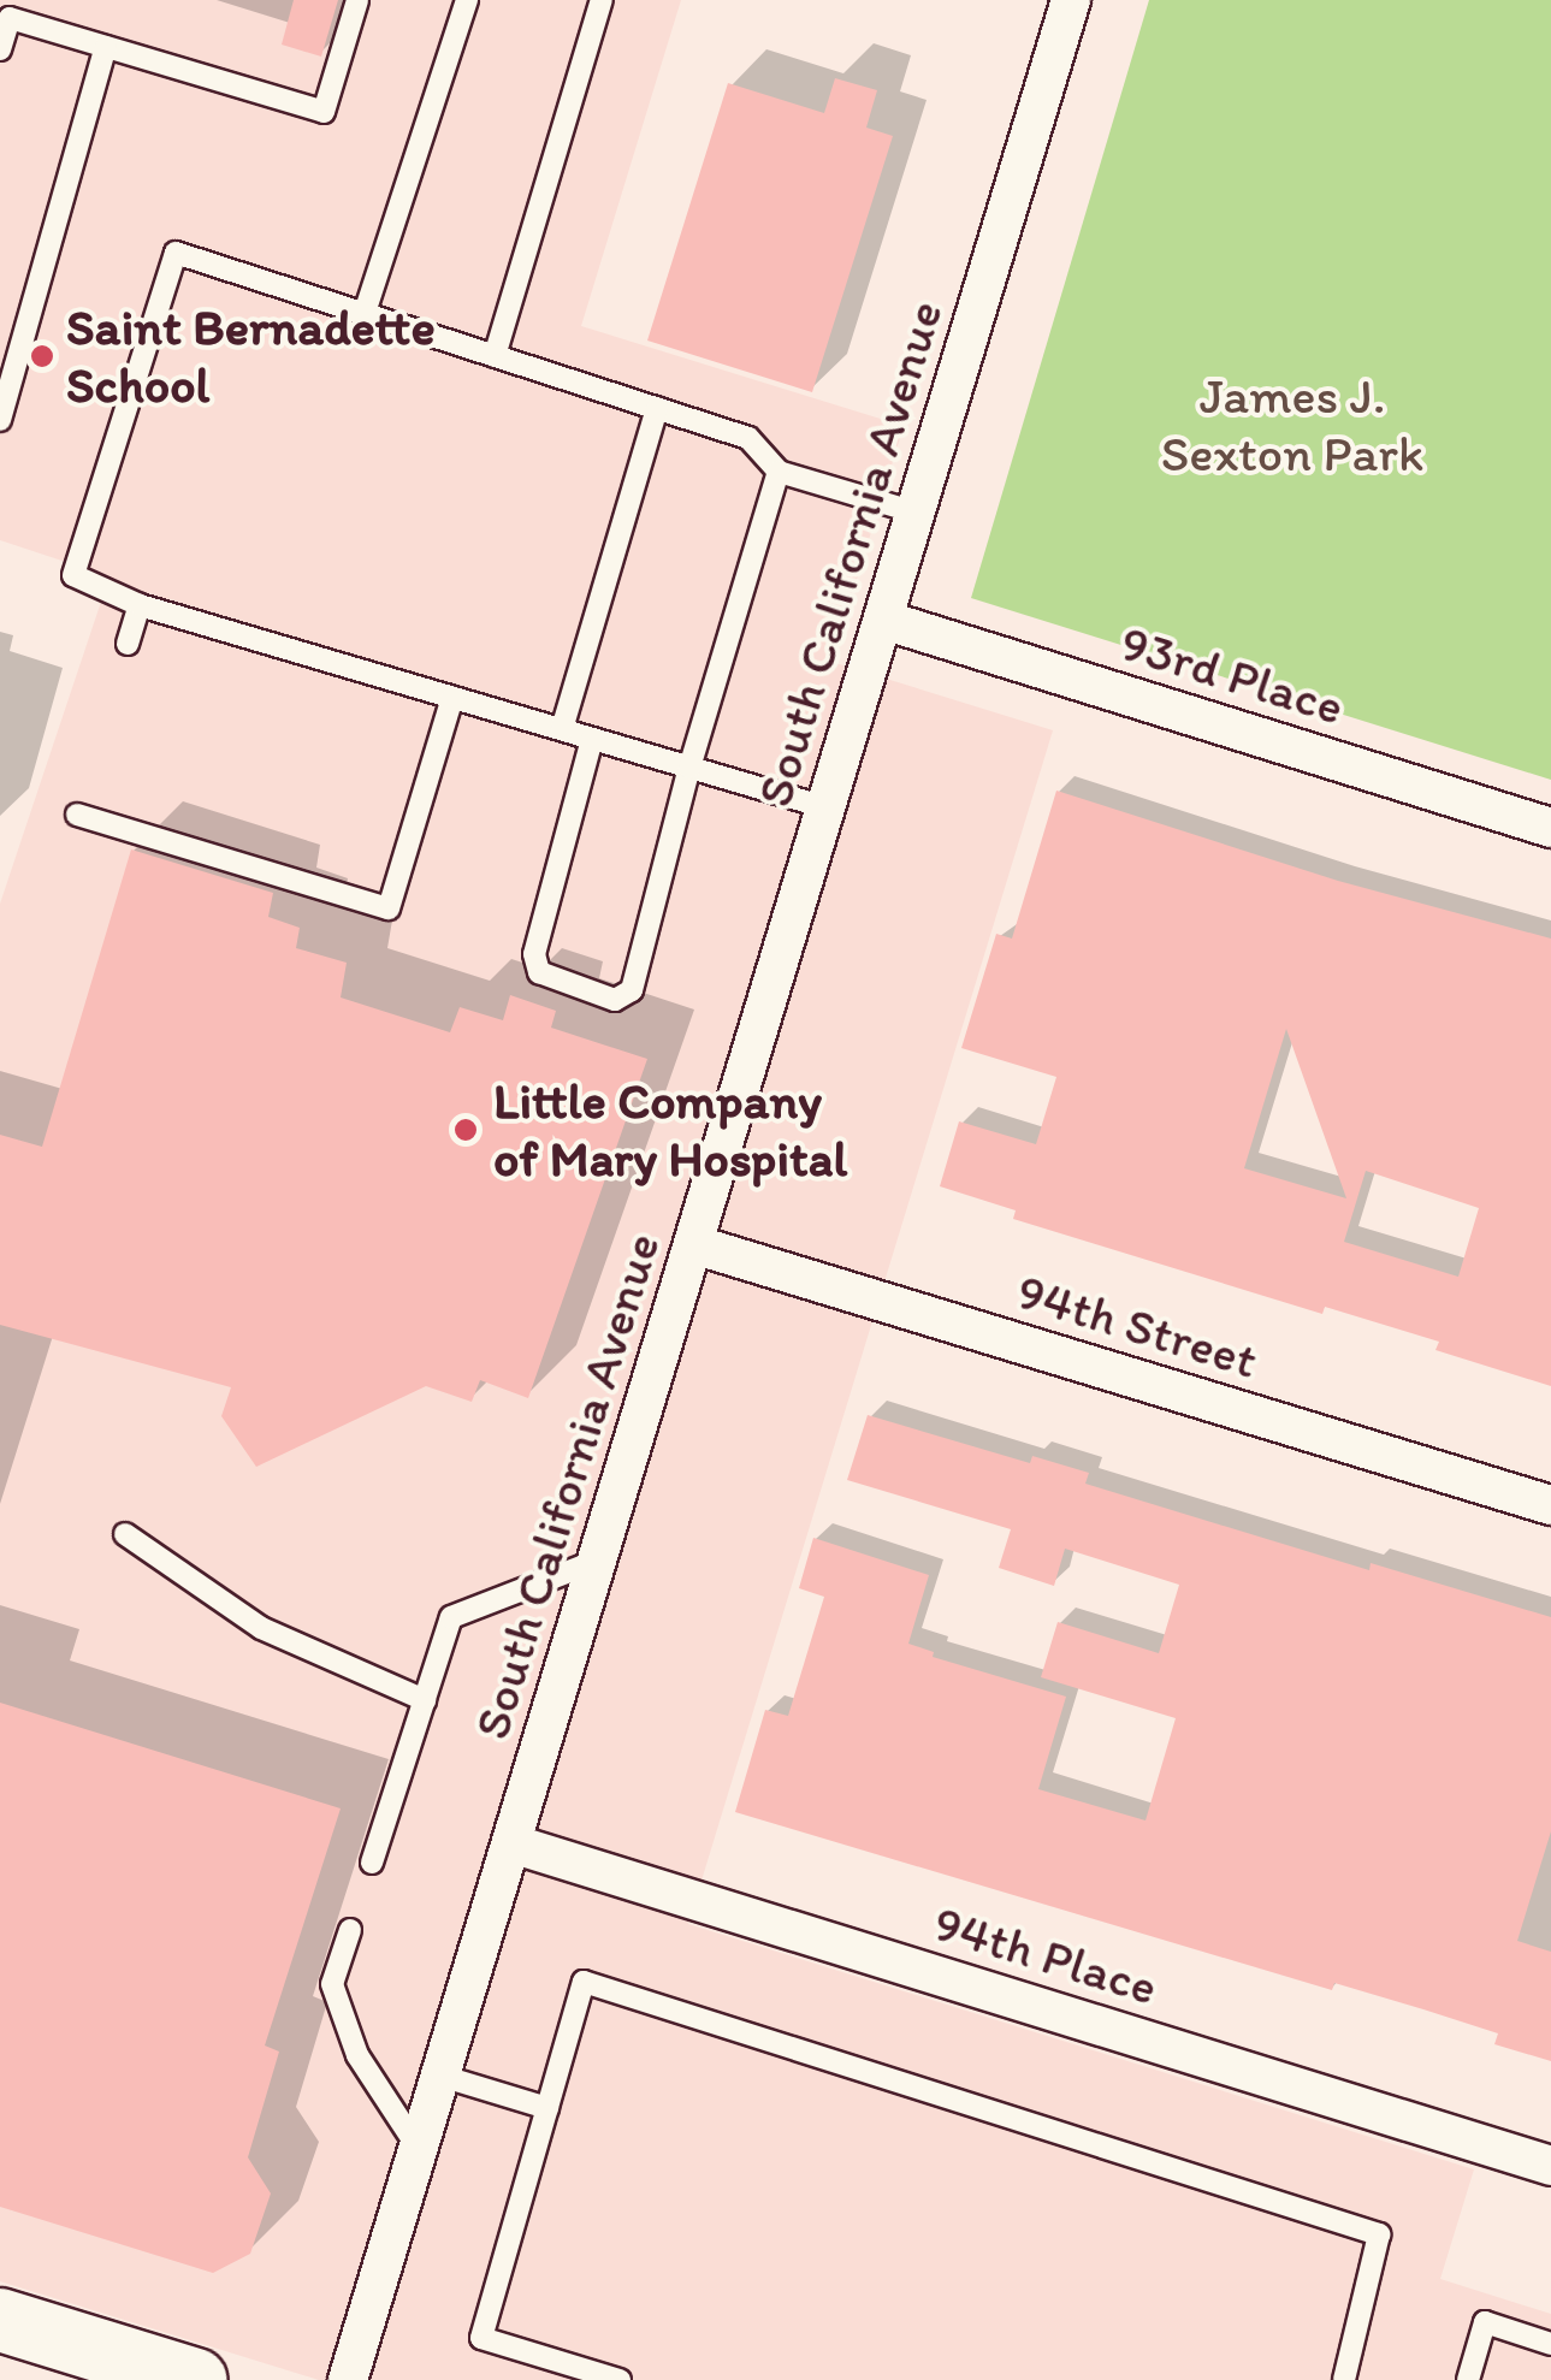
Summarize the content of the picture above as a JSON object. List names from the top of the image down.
{
  "streets": {
    "street": [
      "South California Avenue",
      "93rd Place",
      "94th Street",
      "94th Place"
    ]
  },
  "crossings": [
    ["South California Avenue", "93rd Place"],
    ["South California Avenue", "94th Street"],
    ["South California Avenue", "94th Place"]
  ],
  "parks": ["James J. Sexton Park"],
  "places": ["Saint Bernadette School", "Little Company of Mary Hospital"]
}
